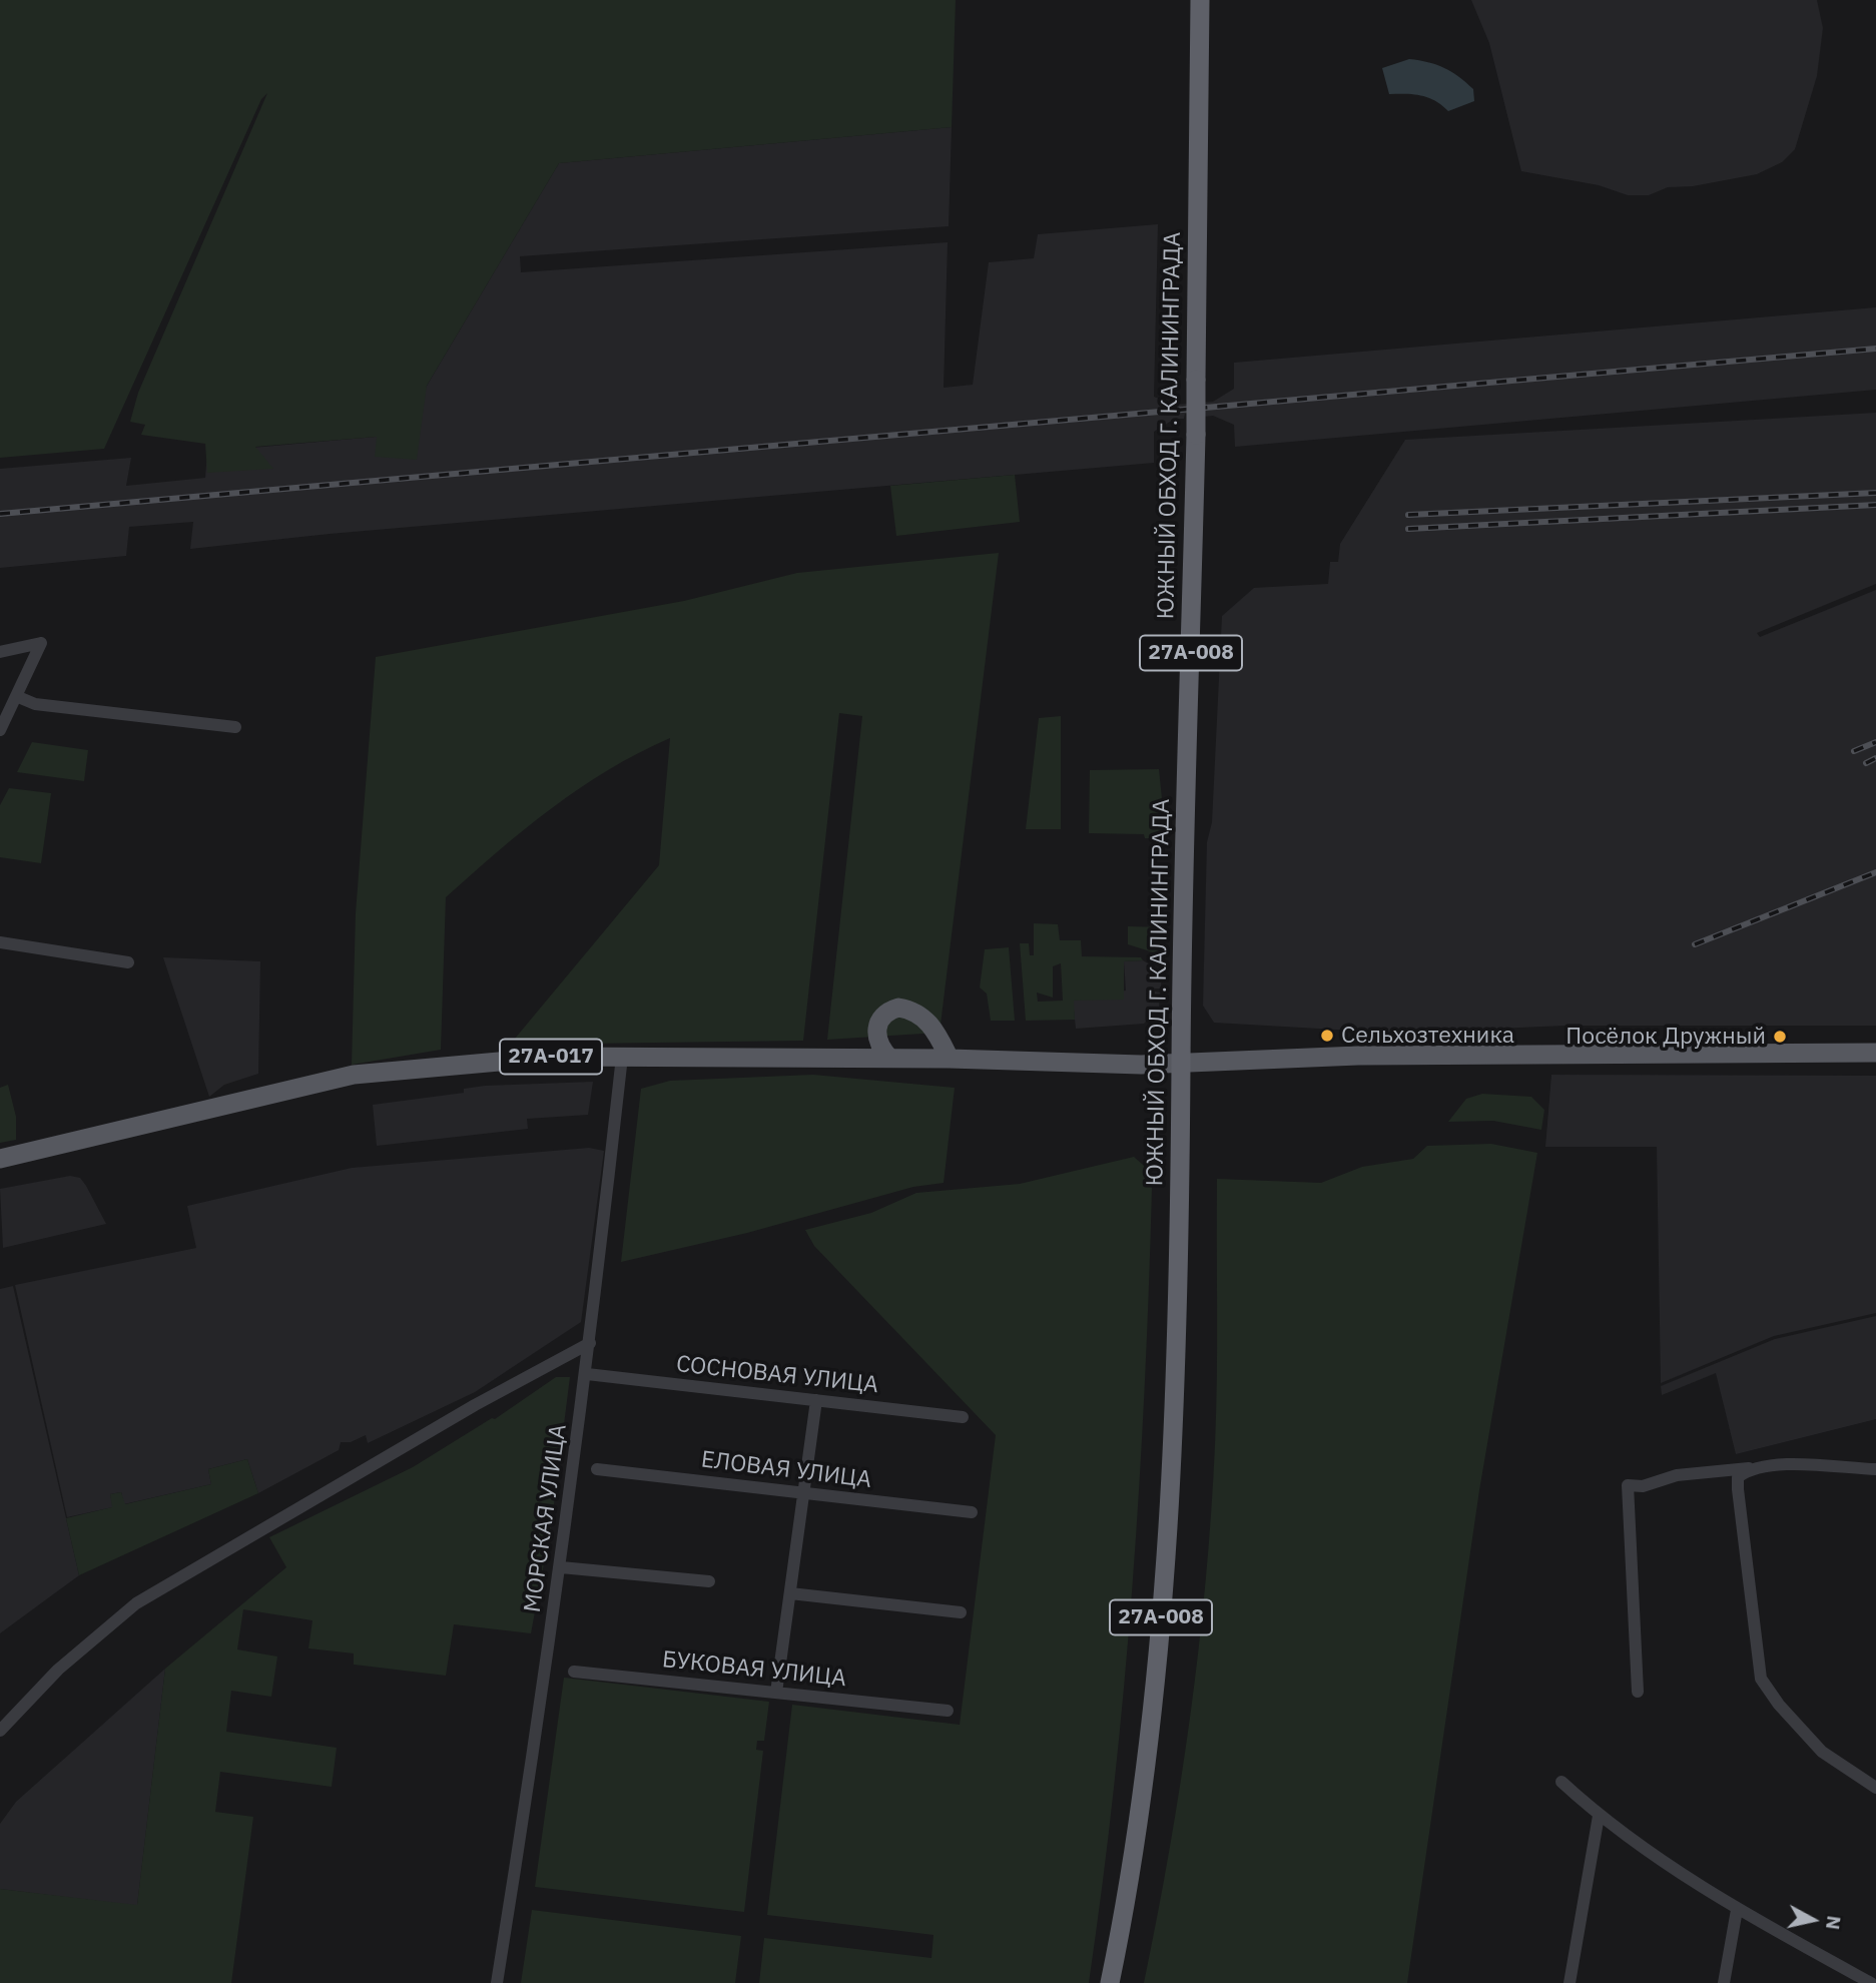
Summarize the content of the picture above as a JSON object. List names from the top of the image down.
{
  "streets": {
    "highway": ["ЮЖНЫЙ ОБХОД Г. КАЛИНИНГРАДА", "27А-008"],
    "main road": ["27А-017"],
    "street": [
      "СОСНОВАЯ УЛИЦА",
      "ЕЛОВАЯ УЛИЦА",
      "МОРСКАЯ УЛИЦА",
      "БУКОВАЯ УЛИЦА"
    ]
  },
  "crossings": [
    ["ЮЖНЫЙ ОБХОД Г. КАЛИНИНГРАДА", "27А-017"],
    ["27А-017", "МОРСКАЯ УЛИЦА"],
    ["СОСНОВАЯ УЛИЦА", "МОРСКАЯ УЛИЦА"]
  ],
  "places": ["Сельхозтехника", "Посёлок Дружный"],
  "north": "right"
}
